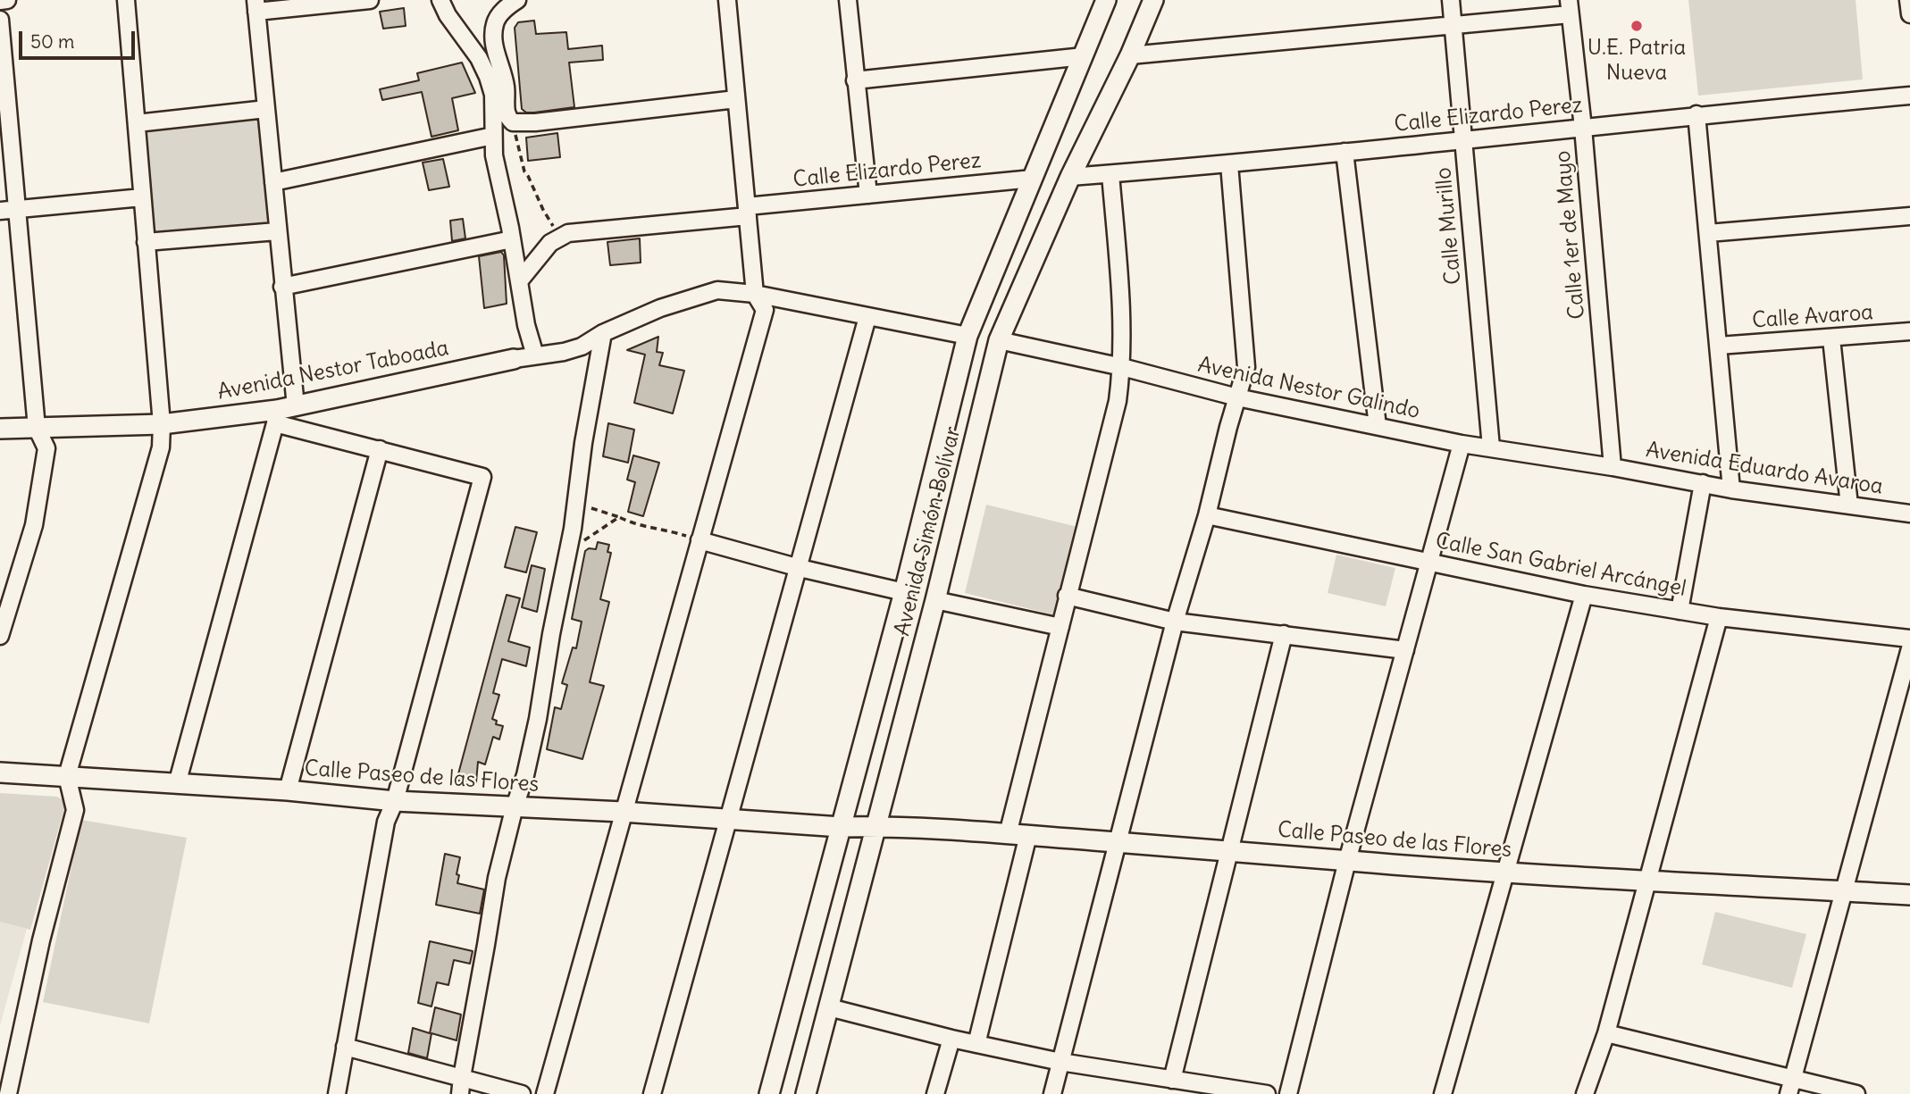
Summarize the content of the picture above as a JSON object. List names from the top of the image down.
{
  "streets": {
    "street": [
      "Calle Elizardo Perez",
      "Calle Murillo",
      "Calle 1er de Mayo",
      "Calle Avaroa",
      "Avenida Nestor Taboada",
      "Avenida Nestor Galindo",
      "Avenida Eduardo Avaroa",
      "Avenida Simón Bolívar",
      "Calle San Gabriel Arcángel",
      "Calle Paseo de las Flores"
    ]
  },
  "crossings": [
    ["Calle Elizardo Perez", "Calle Murillo"],
    ["Calle Elizardo Perez", "Calle 1er de Mayo"],
    ["Calle Elizardo Perez", "Avenida Simón Bolívar"],
    ["Calle Murillo", "Avenida Nestor Galindo"],
    ["Calle 1er de Mayo", "Avenida Nestor Galindo"],
    ["Calle 1er de Mayo", "Avenida Eduardo Avaroa"],
    ["Avenida Nestor Galindo", "Avenida Eduardo Avaroa"],
    ["Avenida Nestor Galindo", "Avenida Simón Bolívar"],
    ["Avenida Simón Bolívar", "Calle Paseo de las Flores"]
  ],
  "places": ["U.E. Patria Nueva"],
  "scale_bar": "50 m"
}
